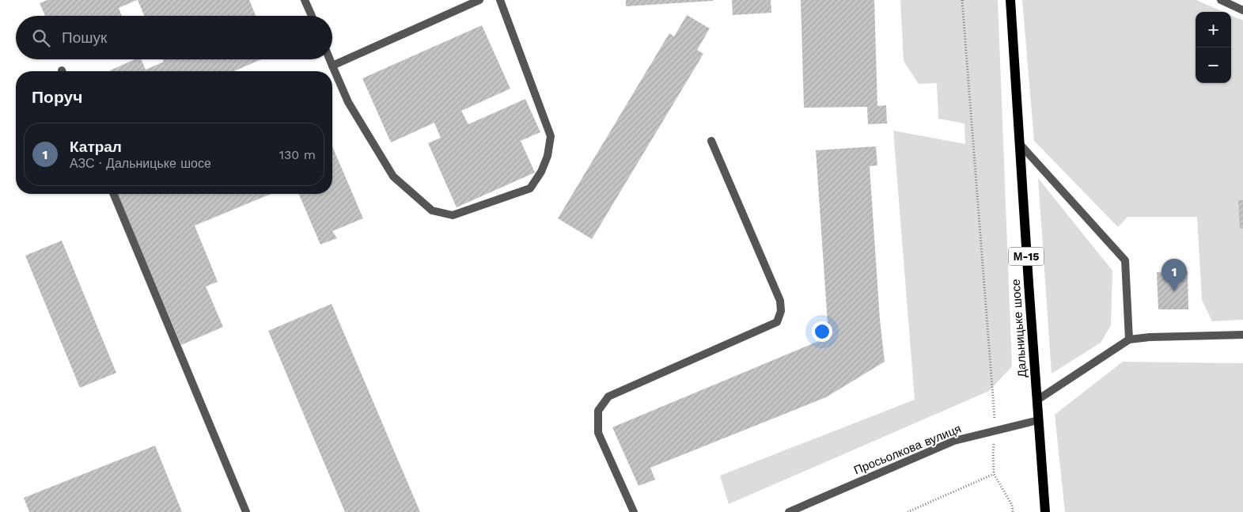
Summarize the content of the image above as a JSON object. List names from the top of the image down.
{
  "streets": {
    "main road": ["М-15", "Дальницьке шосе"],
    "street": ["Просьолкова вулиця"]
  },
  "crossings": [
    ["Дальницьке шосе", "Просьолкова вулиця"]
  ],
  "page": {
    "map_buttons": ["+", "−"],
    "search": "Пошук",
    "heading": "Поруч",
    "list": [
      {
        "mark": "1",
        "name": "Катрал",
        "note": "АЗС · Дальницьке шосе",
        "value": "130 m"
      }
    ],
    "pins": "1"
  }
}
